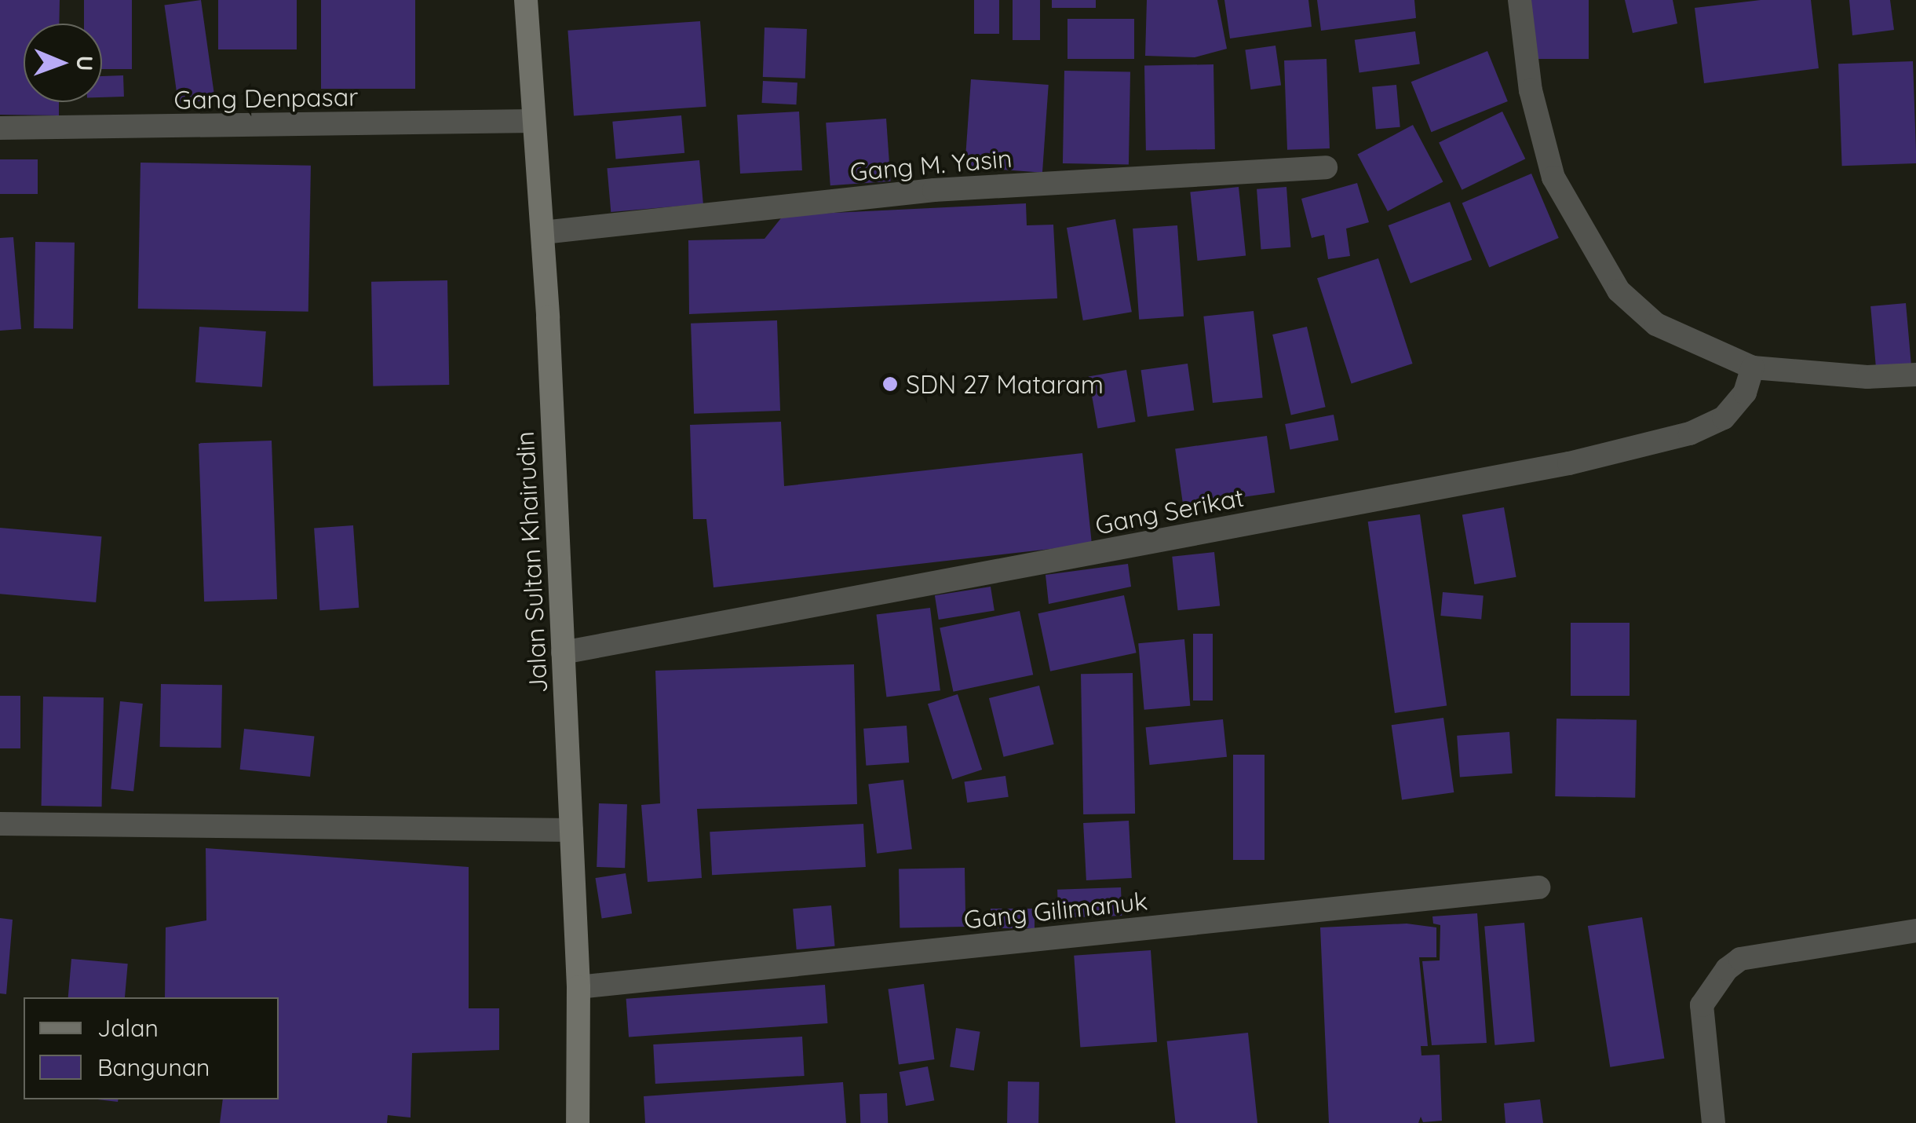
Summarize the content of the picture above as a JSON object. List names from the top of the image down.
{
  "streets": {
    "main road": ["Jalan Sultan Khairudin"],
    "street": [
      "Gang Denpasar",
      "Gang M. Yasin",
      "Gang Serikat",
      "Gang Gilimanuk"
    ]
  },
  "crossings": [
    ["Gang Denpasar", "Jalan Sultan Khairudin"],
    ["Gang M. Yasin", "Jalan Sultan Khairudin"],
    ["Gang Serikat", "Jalan Sultan Khairudin"],
    ["Jalan Sultan Khairudin", "Gang Gilimanuk"]
  ],
  "places": ["SDN 27 Mataram"],
  "legend": ["Jalan", "Bangunan"],
  "north": "right"
}
